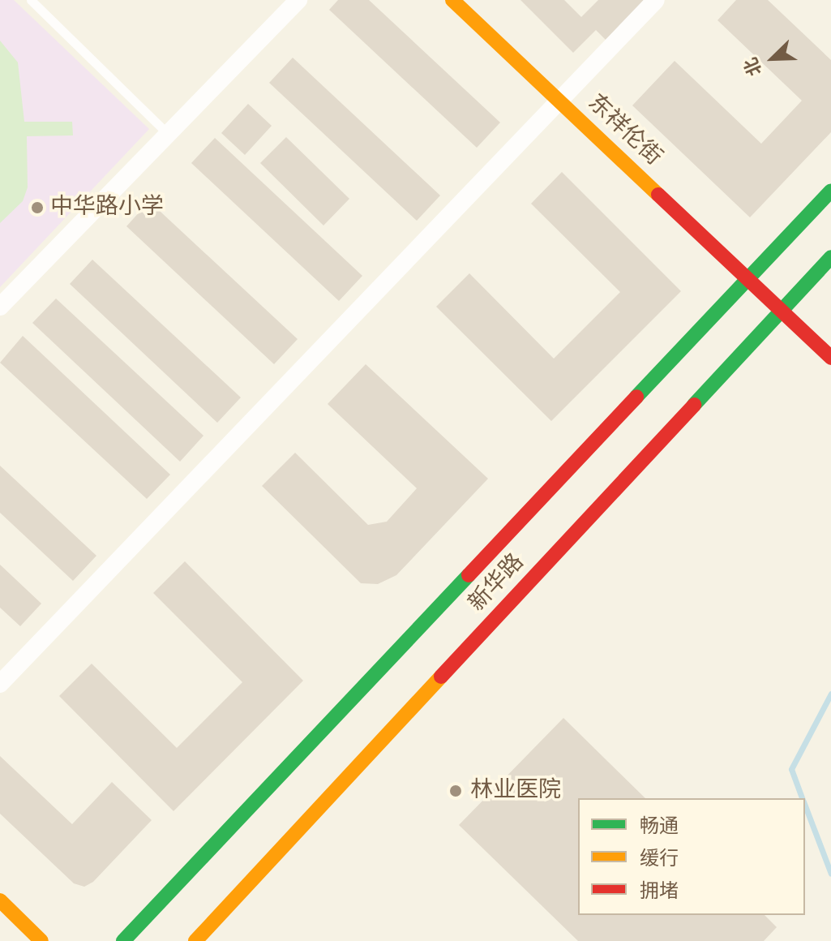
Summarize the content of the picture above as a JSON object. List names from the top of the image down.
{
  "streets": {
    "main road": ["东祥伦街", "新华路"]
  },
  "crossings": [
    ["东祥伦街", "新华路"]
  ],
  "places": ["中华路小学", "林业医院"],
  "legend": ["畅通", "缓行", "拥堵"],
  "north": "bottom left"
}
